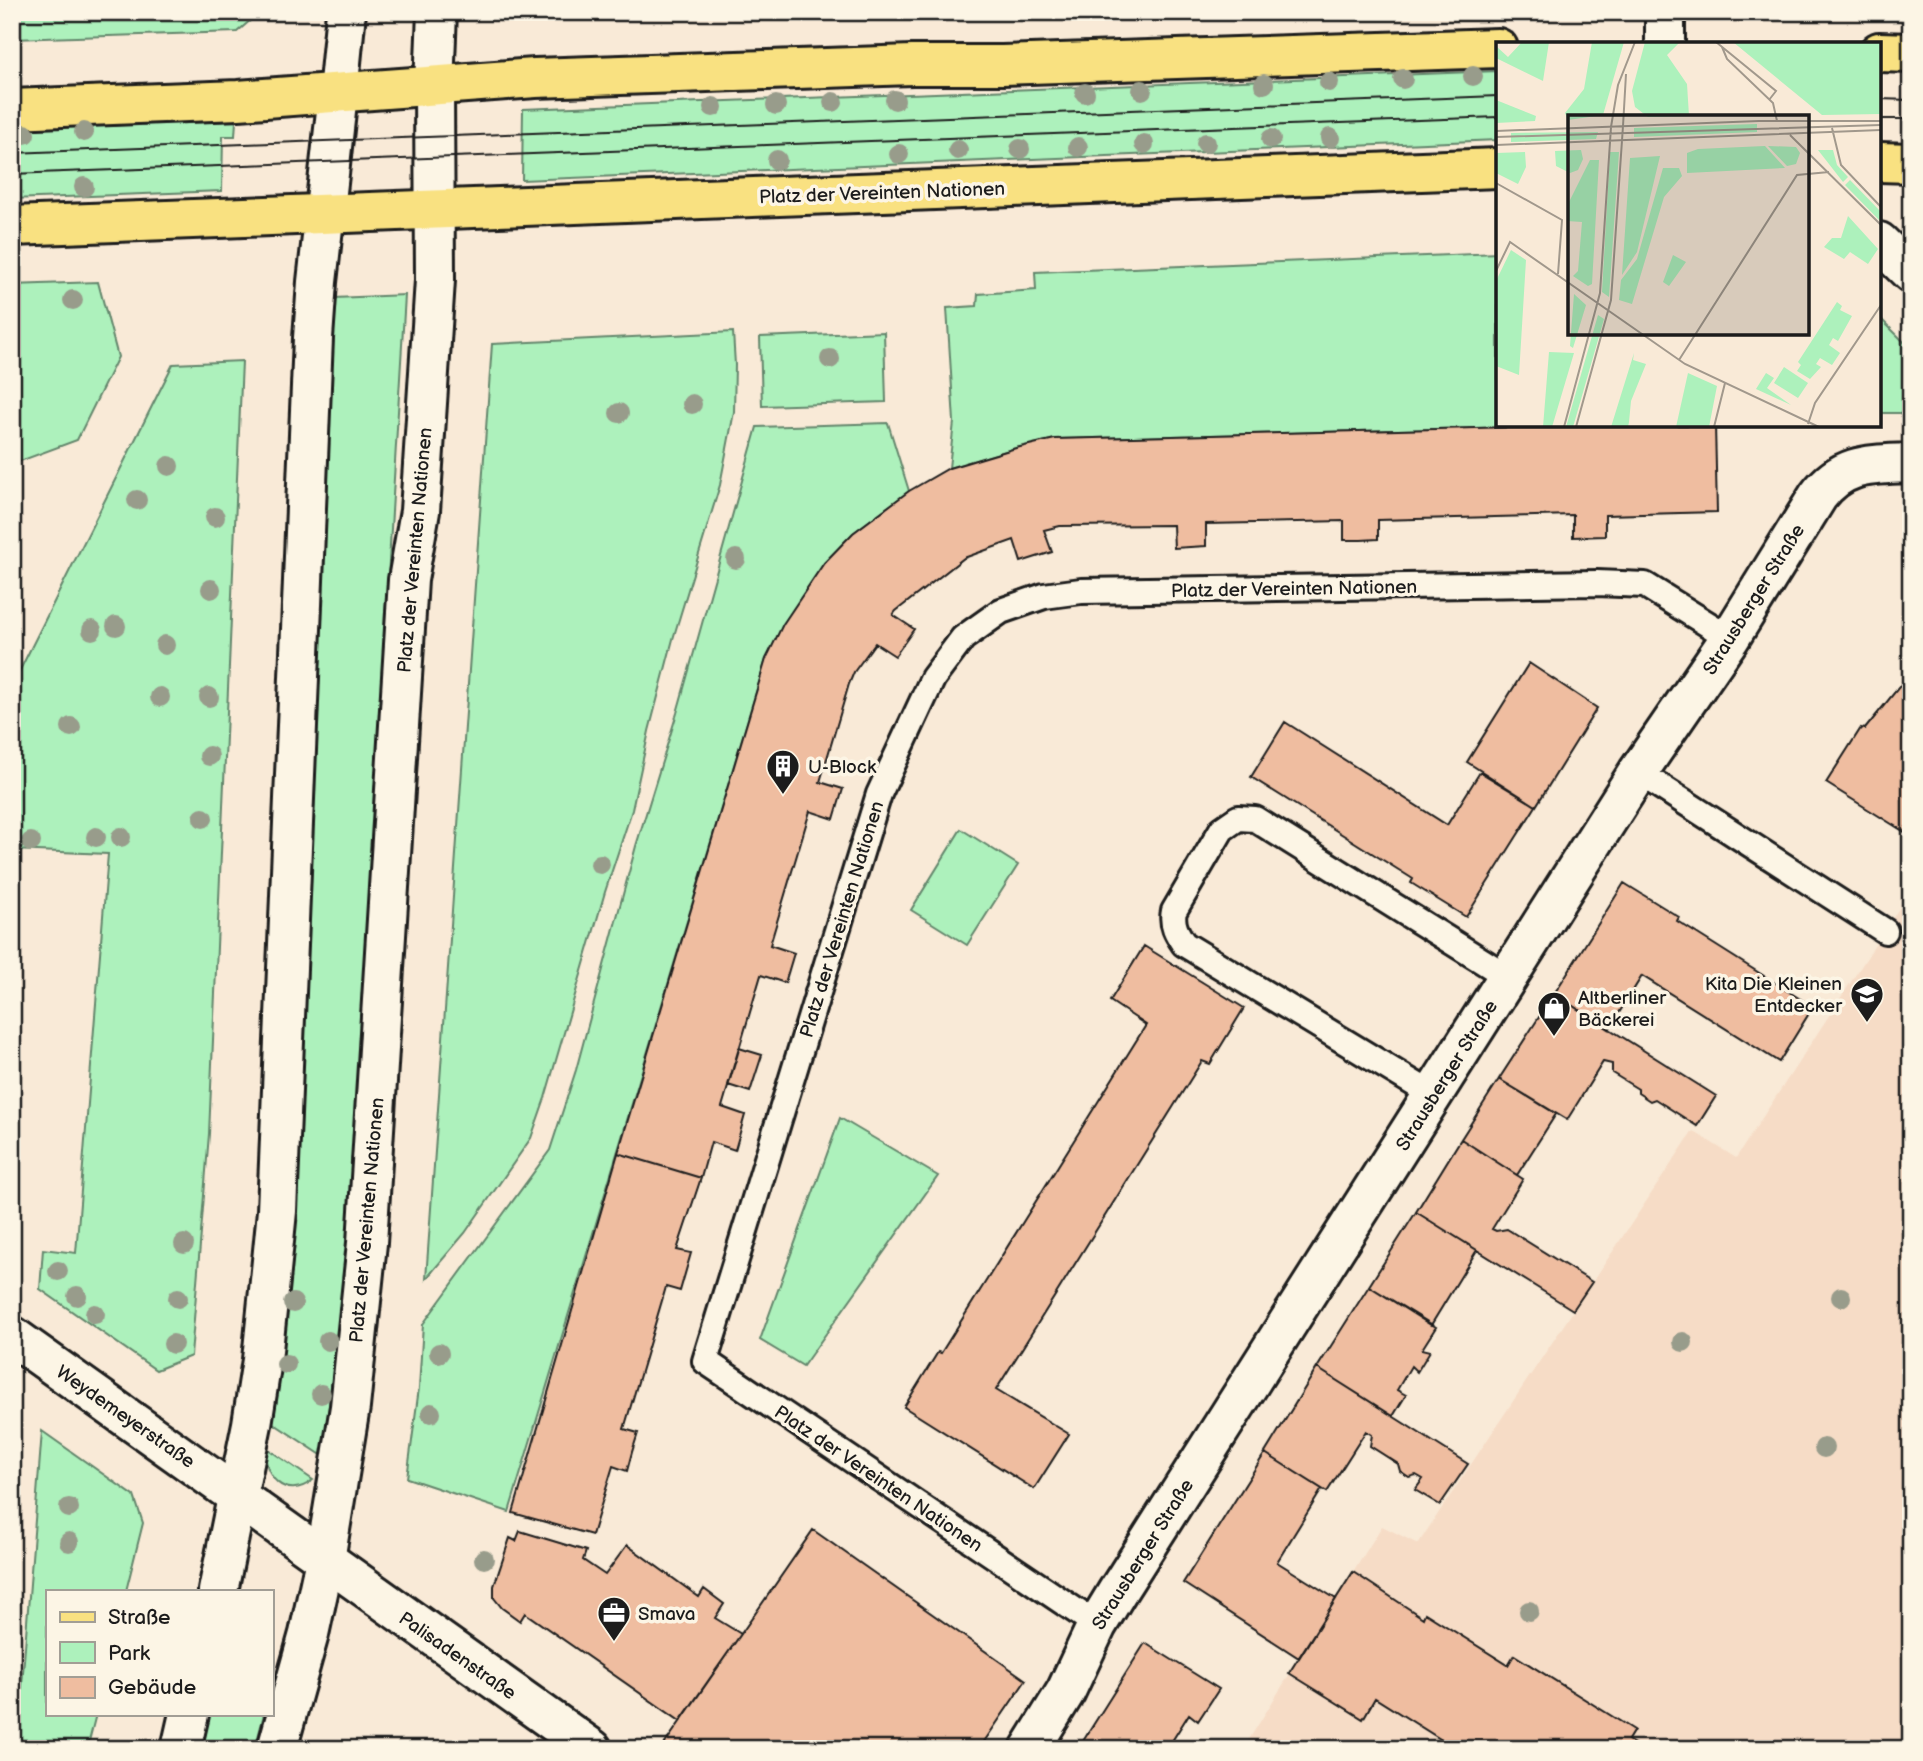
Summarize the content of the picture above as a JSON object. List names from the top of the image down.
{
  "streets": {
    "main road": [
      "Platz der Vereinten Nationen",
      "Strausberger Straße",
      "Weydemeyerstraße",
      "Palisadenstraße"
    ]
  },
  "crossings": [
    ["Platz der Vereinten Nationen", "Strausberger Straße"],
    ["Platz der Vereinten Nationen", "Weydemeyerstraße"],
    ["Platz der Vereinten Nationen", "Palisadenstraße"],
    ["Weydemeyerstraße", "Palisadenstraße"]
  ],
  "places": {
    "building": ["U-Block"],
    "school or university": ["Kita Die Kleinen Entdecker"],
    "shop": ["Altberliner Bäckerei"],
    "office": ["Smava"]
  },
  "legend": ["Straße", "Park", "Gebäude"]
}
